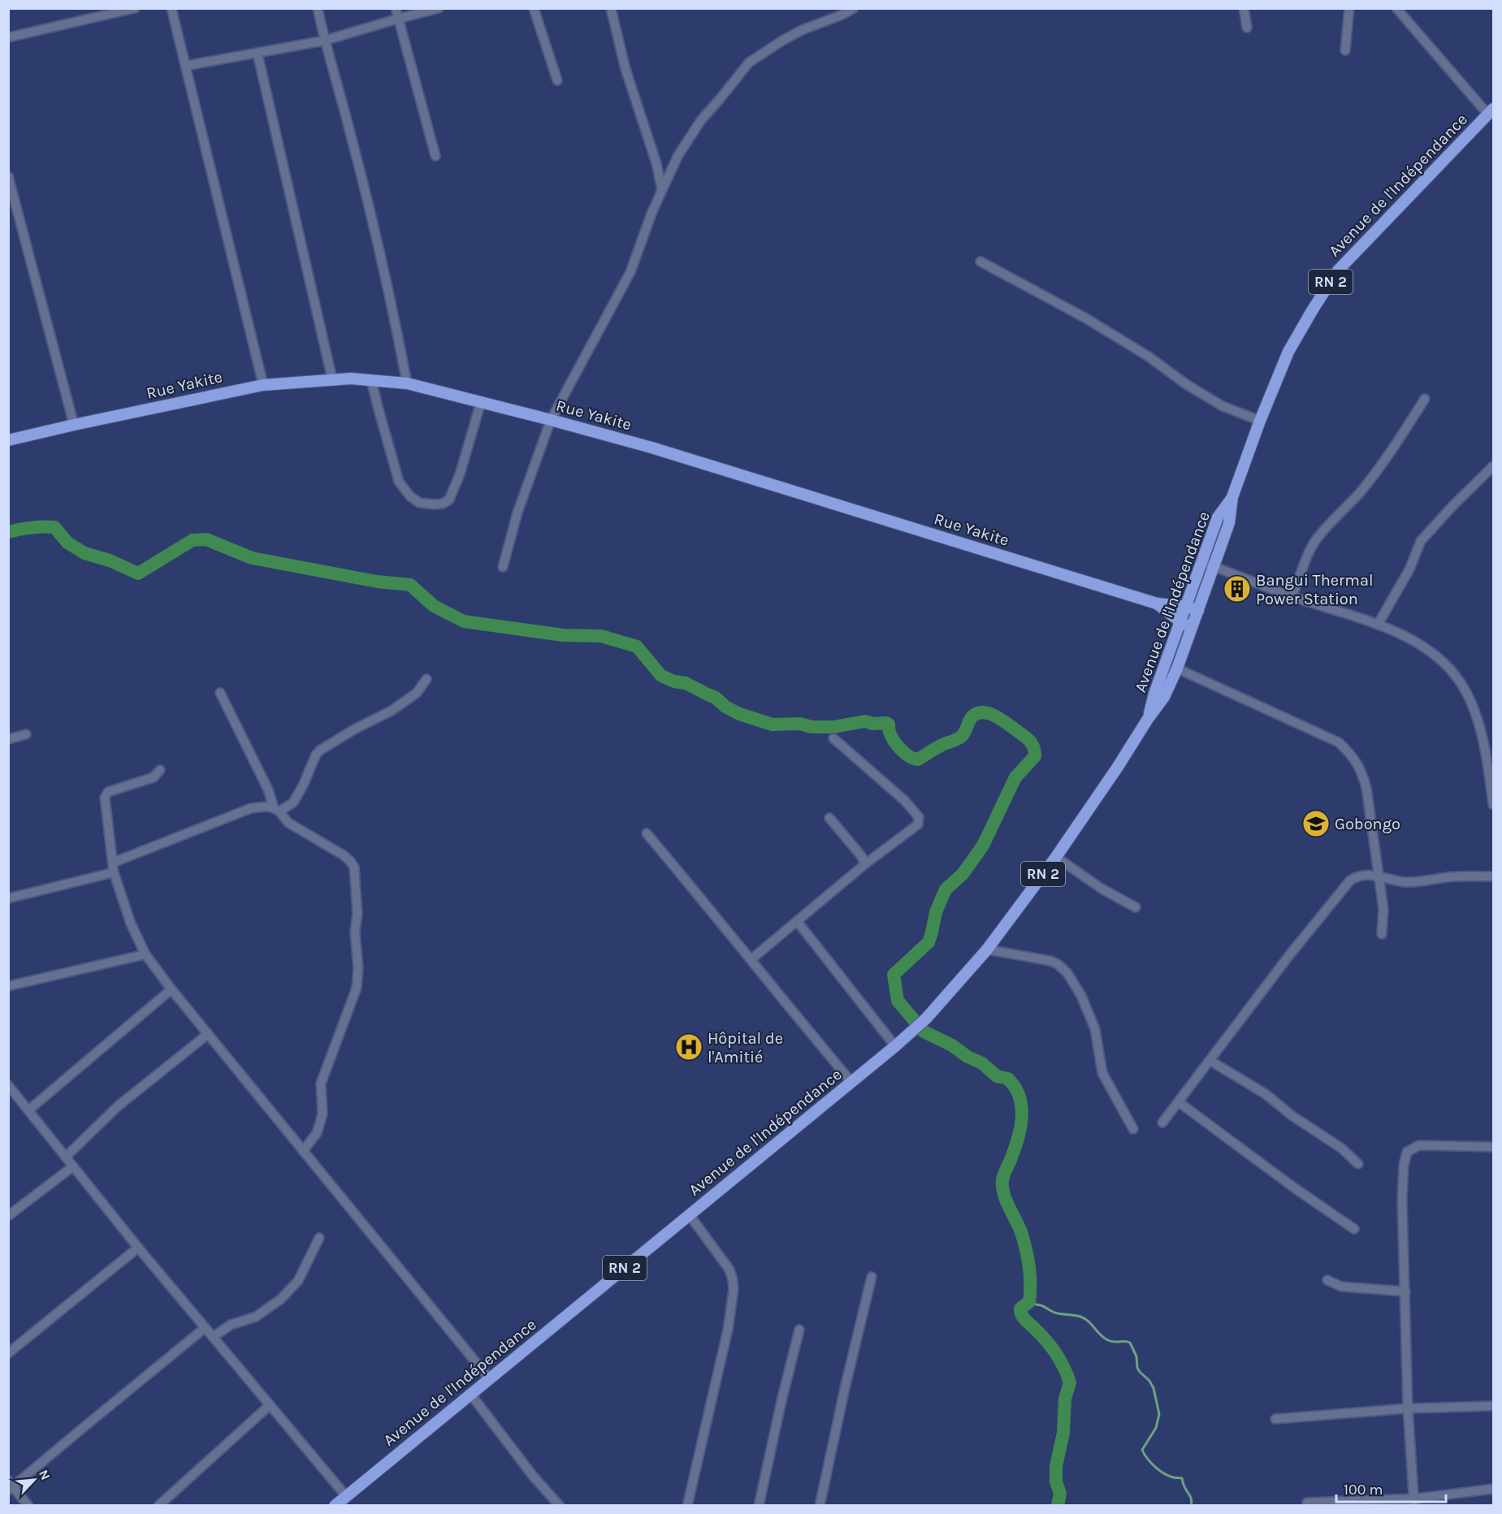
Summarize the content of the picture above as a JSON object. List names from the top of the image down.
{
  "streets": {
    "main road": ["Avenue de l'Indépendance", "RN 2", "Rue Yakite"]
  },
  "crossings": [
    ["Avenue de l'Indépendance", "Rue Yakite"]
  ],
  "places": {
    "building": ["Bangui Thermal Power Station"],
    "school or university": ["Gobongo"],
    "hospital": ["Hôpital de l'Amitié"]
  },
  "scale_bar": "100 m",
  "north": "top right"
}
